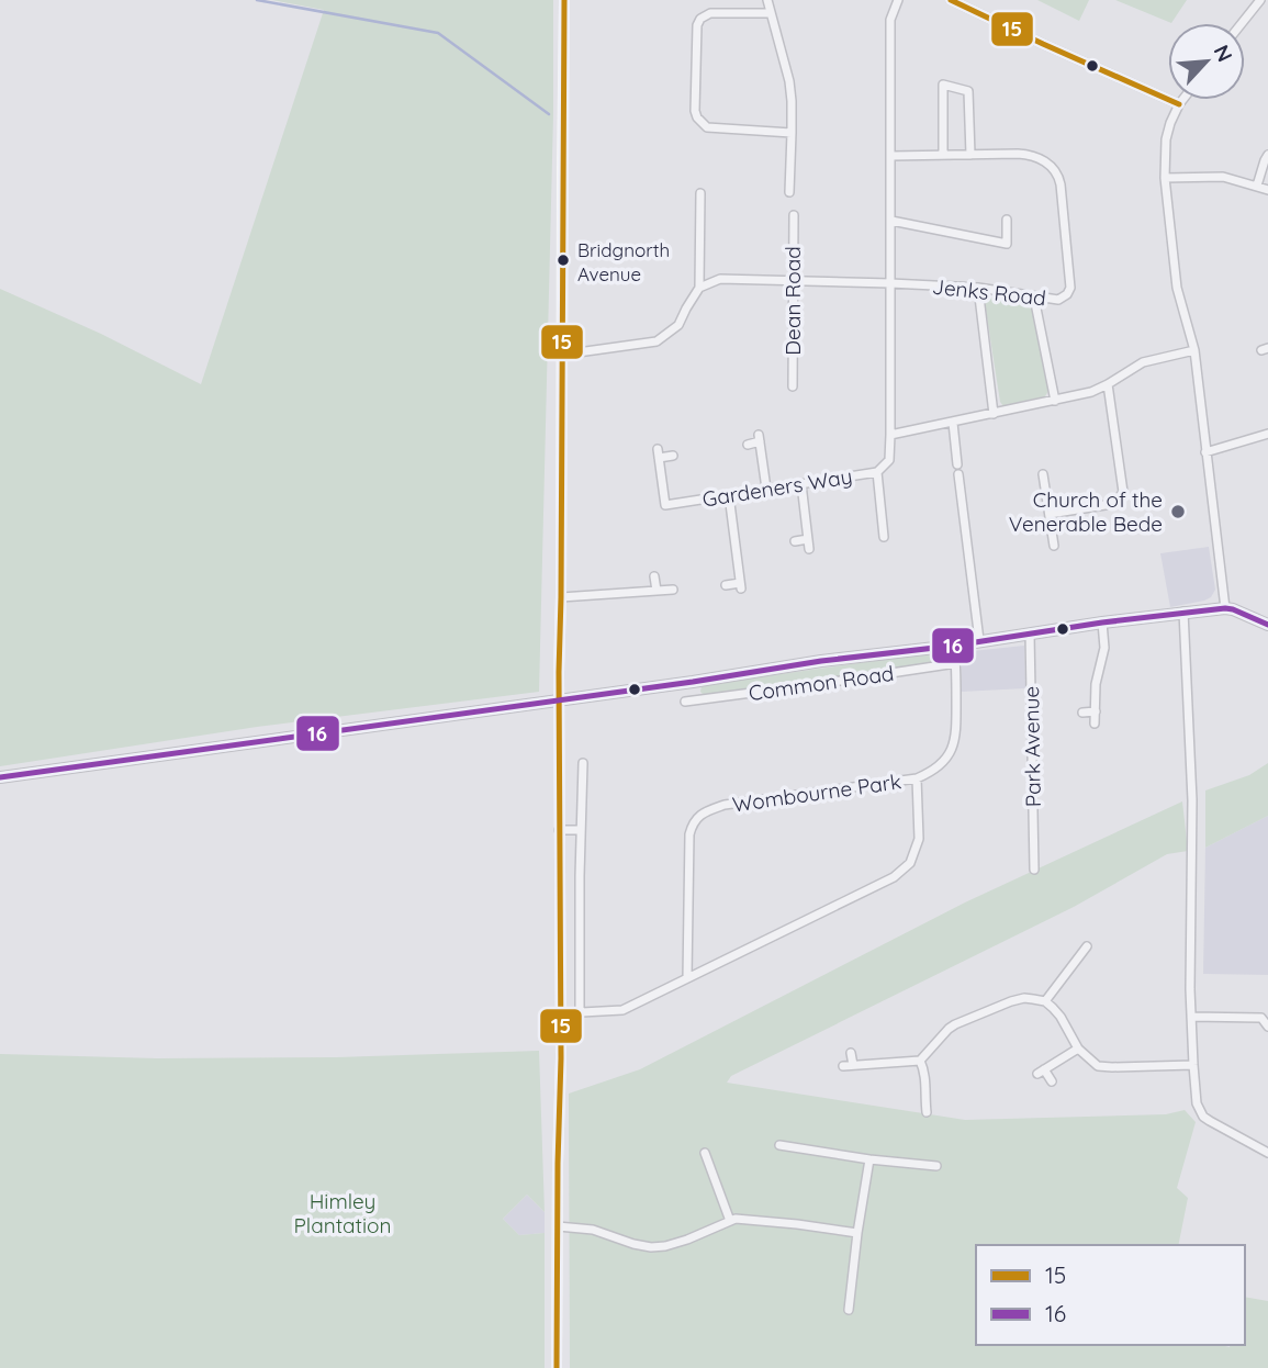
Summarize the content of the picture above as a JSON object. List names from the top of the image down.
{
  "streets": {
    "street": [
      "Jenks Road",
      "Dean Road",
      "Gardeners Way",
      "Common Road",
      "Park Avenue",
      "Wombourne Park"
    ]
  },
  "crossings": [
    ["Jenks Road", "Gardeners Way"],
    ["Common Road", "Park Avenue"],
    ["Common Road", "Wombourne Park"]
  ],
  "parks": ["Himley Plantation"],
  "places": ["Bridgnorth Avenue", "Church of the Venerable Bede"],
  "lines": ["transit line 15", "transit line 16"],
  "legend": ["15", "16"],
  "north": "top right"
}
